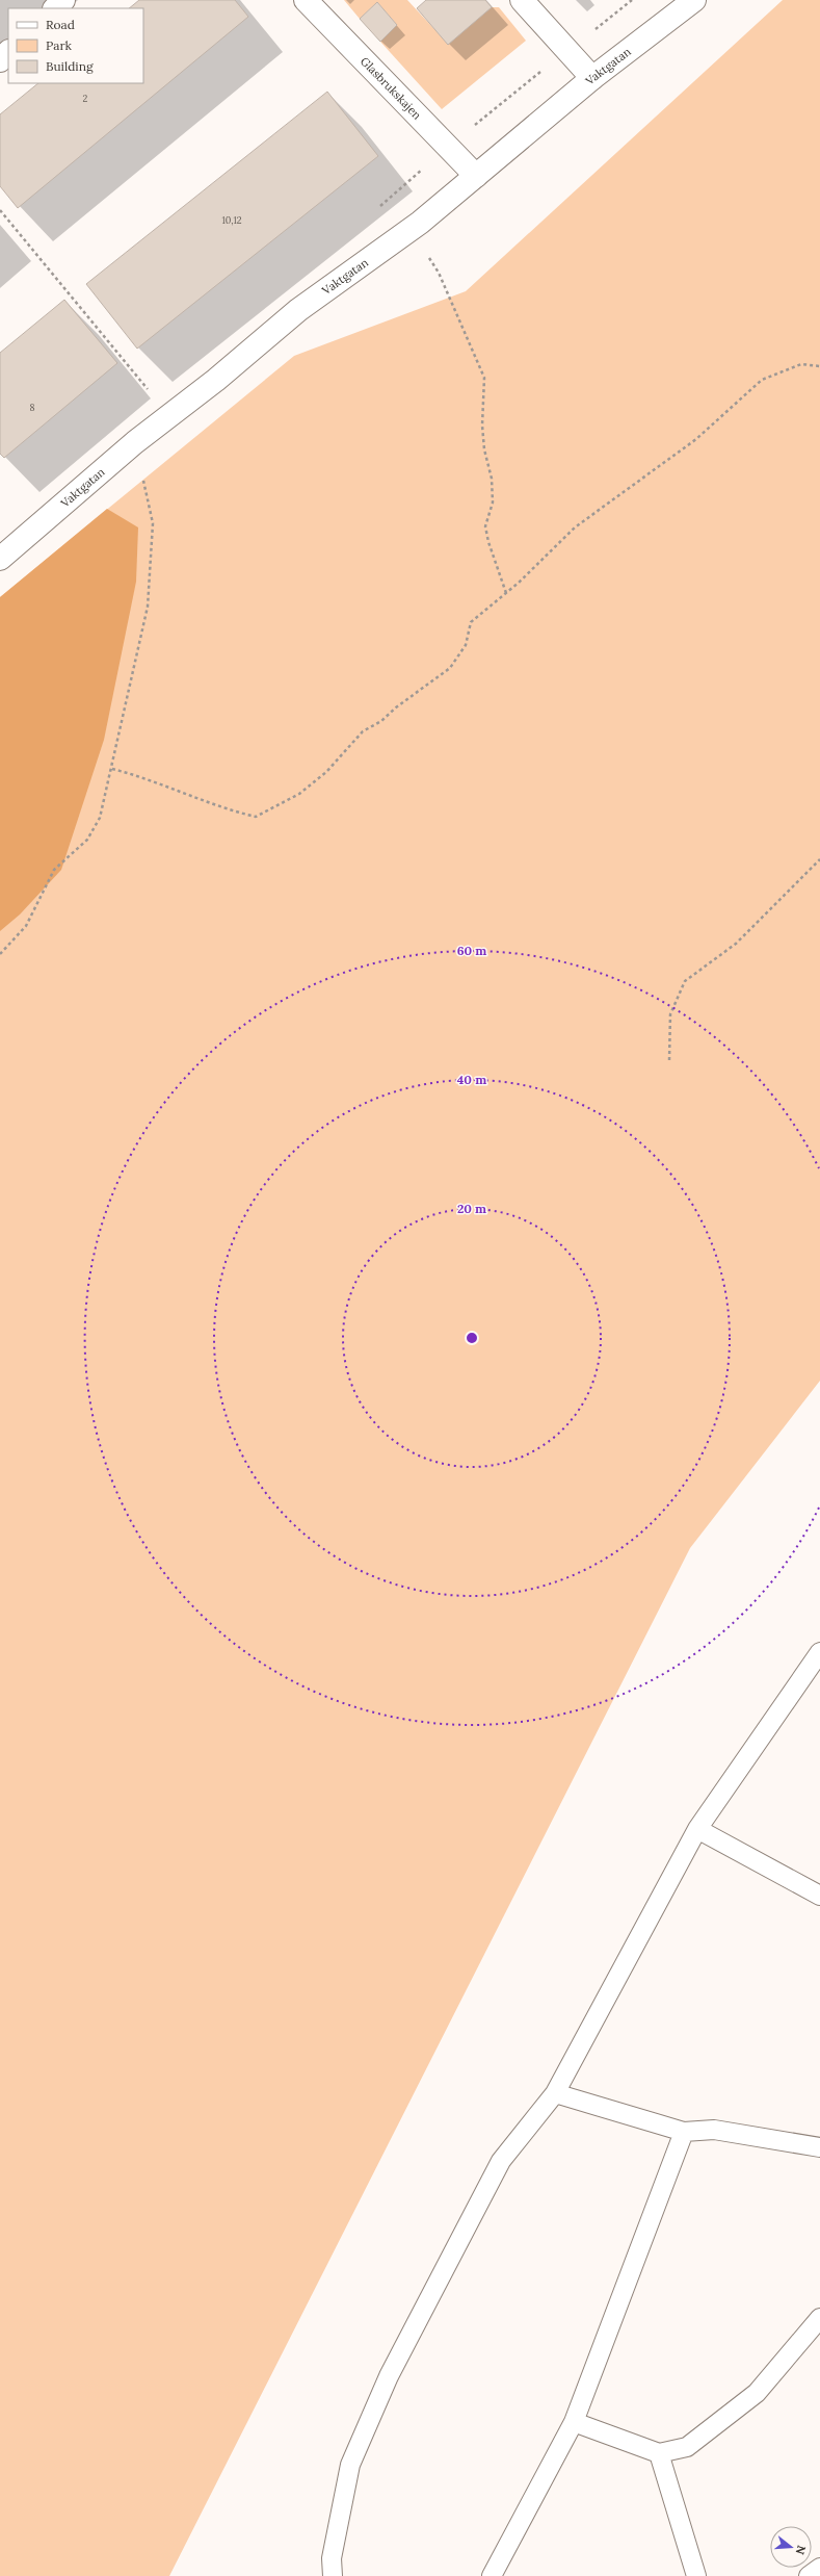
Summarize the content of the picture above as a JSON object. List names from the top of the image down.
{
  "streets": {
    "street": ["Vaktgatan", "Glasbrukskajen"]
  },
  "crossings": [
    ["Vaktgatan", "Glasbrukskajen"]
  ],
  "house_numbers": ["2", "10,12", "8"],
  "legend": ["Road", "Park", "Building"],
  "north": "right",
  "rings": ["60 m", "40 m", "20 m"]
}
